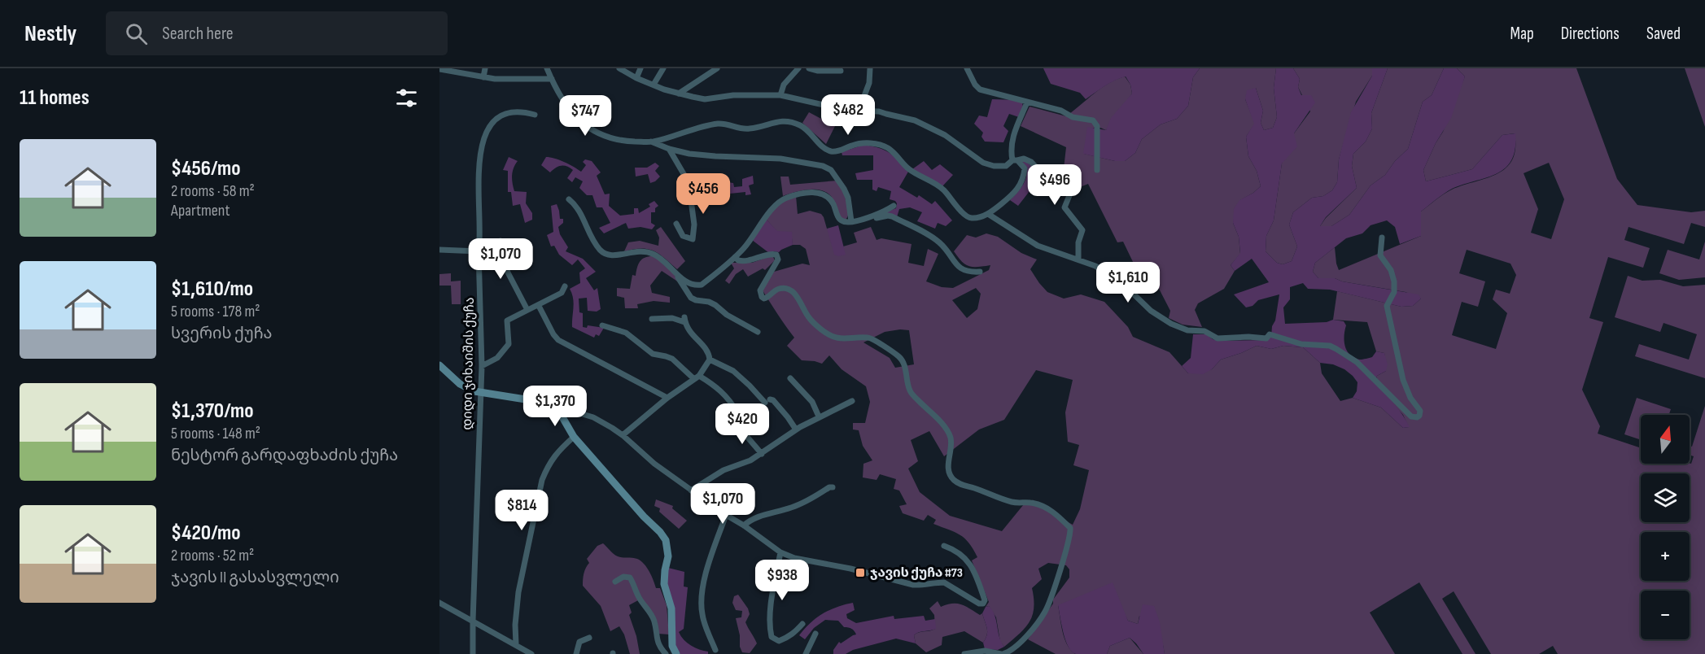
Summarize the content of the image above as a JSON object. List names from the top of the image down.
{
  "streets": {
    "street": ["დიდი ჯიხაიშის ქუჩა"]
  },
  "places": {
    "transit": ["ჯავის ქუჩა #73"]
  },
  "north": "top",
  "page": {
    "header": "Nestly",
    "search": "Search here",
    "nav": ["Map", "Directions", "Saved"],
    "heading": "11 homes",
    "price": [
      "$482",
      "$747",
      "$496",
      "$456",
      "$1,070",
      "$1,610",
      "$1,370",
      "$420",
      "$1,070",
      "$814",
      "$938"
    ],
    "list": [
      {
        "name": "$456/mo",
        "note": "2 rooms · 58 m² · Apartment"
      },
      {
        "name": "$1,610/mo",
        "note": "5 rooms · 178 m² · სვერის ქუჩა"
      },
      {
        "name": "$1,370/mo",
        "note": "5 rooms · 148 m² · ნესტორ გარდაფხაძის ქუჩა"
      },
      {
        "name": "$420/mo",
        "note": "2 rooms · 52 m² · ჯავის II გასასვლელი"
      }
    ],
    "map_buttons": ["+", "−"]
  }
}
